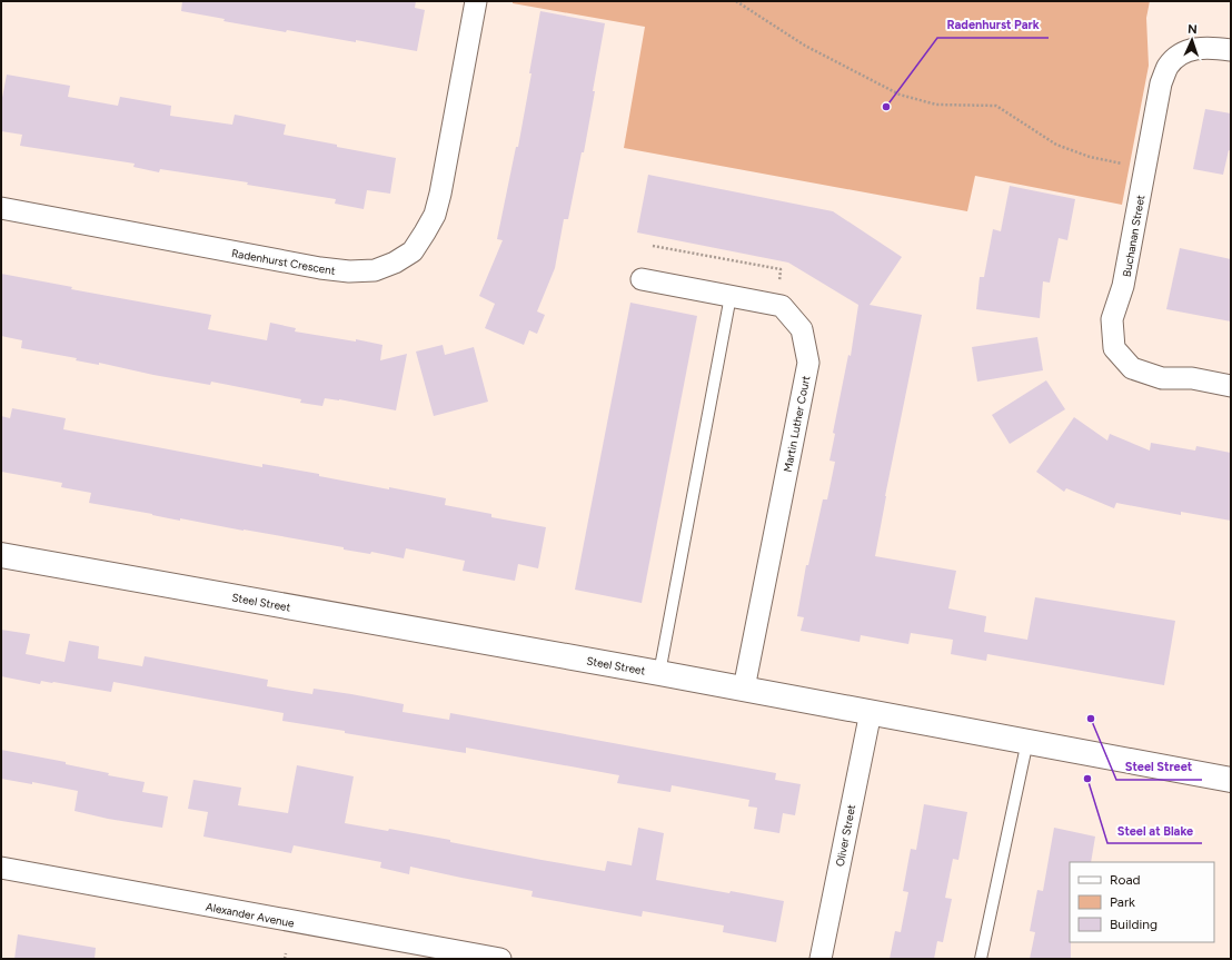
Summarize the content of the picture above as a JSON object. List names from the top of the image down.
{
  "streets": {
    "street": [
      "Buchanan Street",
      "Radenhurst Crescent",
      "Martin Luther Court",
      "Steel Street",
      "Oliver Street",
      "Alexander Avenue"
    ]
  },
  "crossings": [
    ["Martin Luther Court", "Steel Street"],
    ["Steel Street", "Oliver Street"]
  ],
  "places": ["Radenhurst Park", "Steel Street", "Steel at Blake"],
  "legend": ["Road", "Park", "Building"],
  "north": "top"
}
